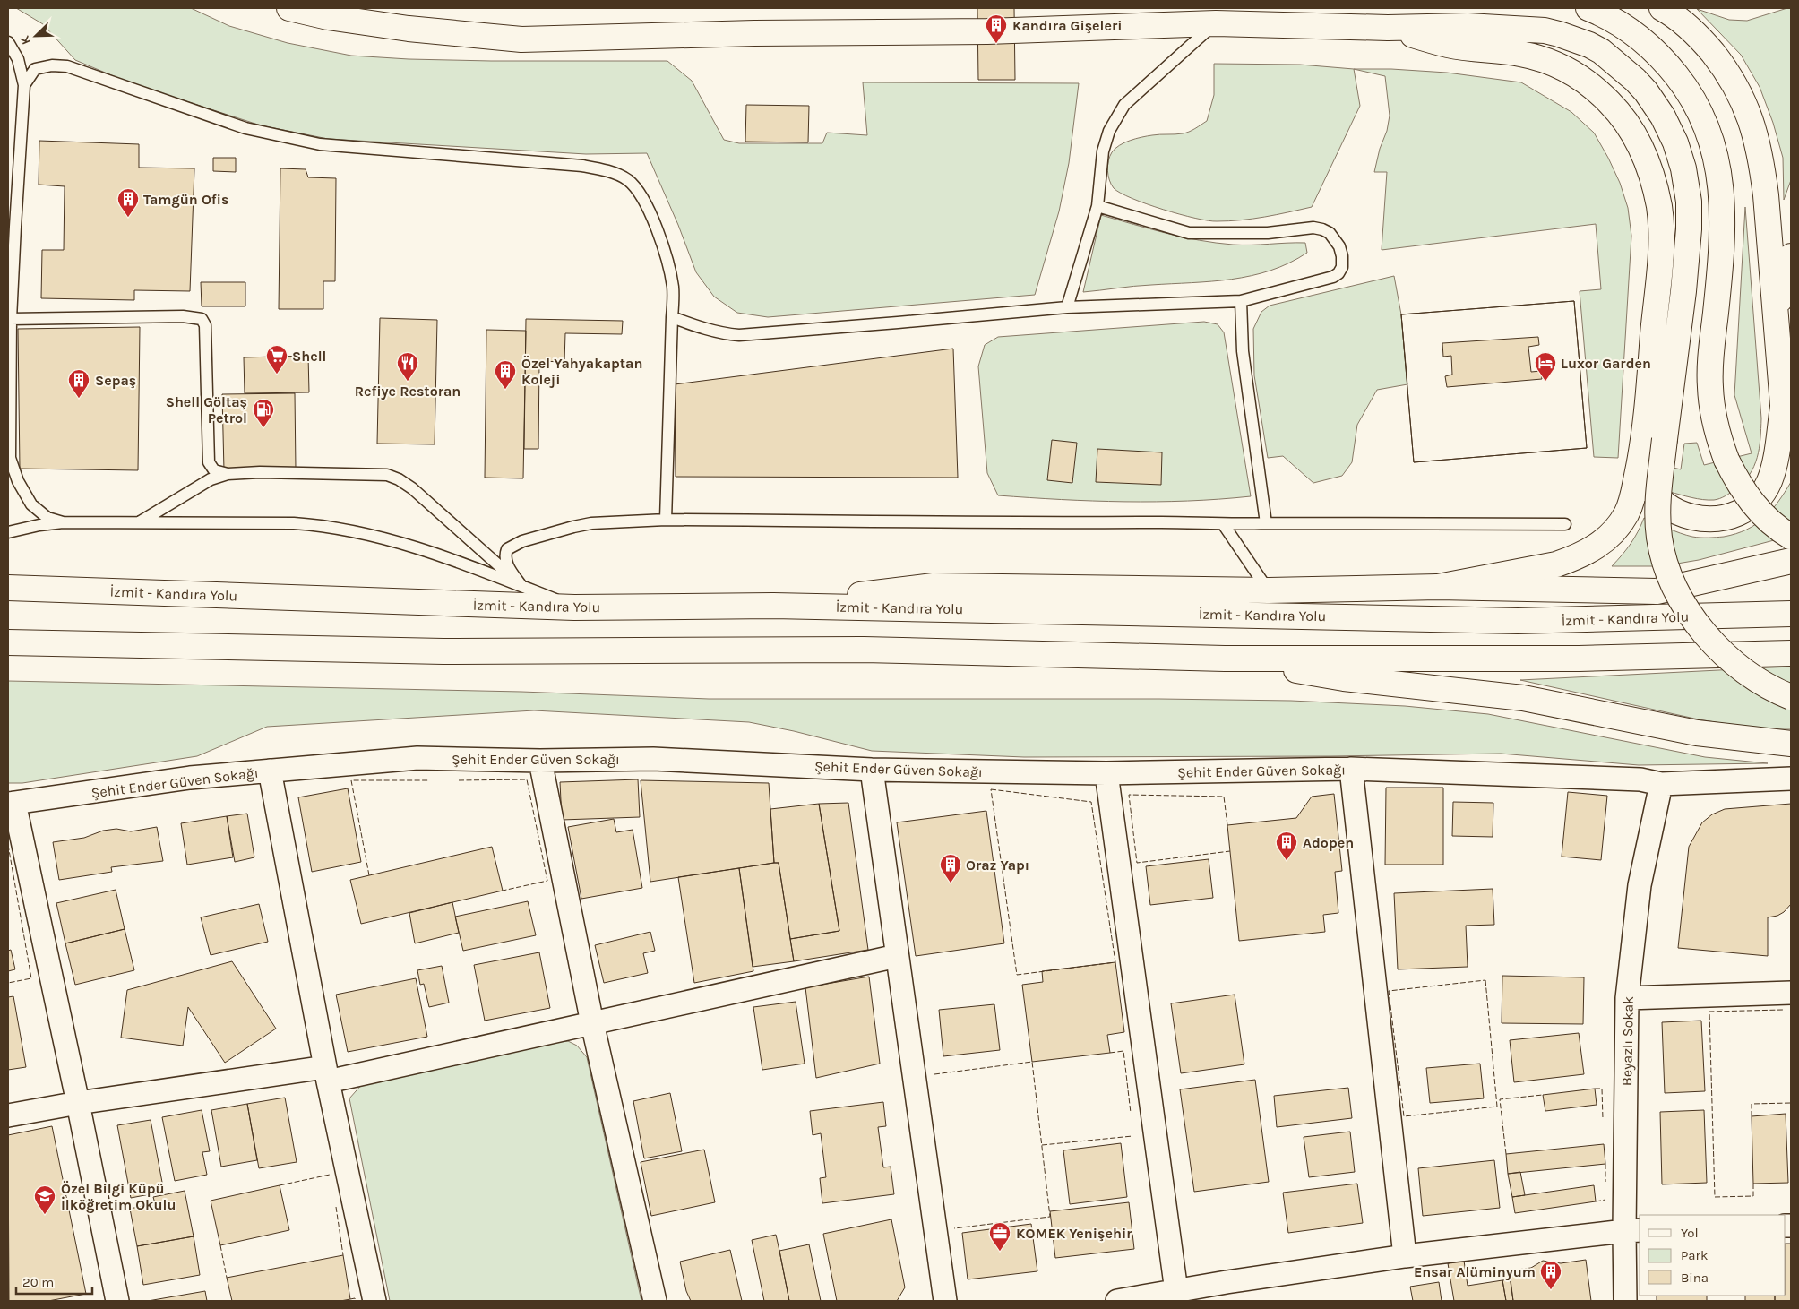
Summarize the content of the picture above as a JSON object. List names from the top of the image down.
{
  "streets": {
    "highway": ["İzmit - Kandıra Yolu"],
    "street": ["Şehit Ender Güven Sokağı", "Beyazlı Sokak"]
  },
  "crossings": [
    ["Şehit Ender Güven Sokağı", "Beyazlı Sokak"]
  ],
  "places": {
    "building": [
      "Kandıra Gişeleri",
      "Tamgün Ofis",
      "Özel Yahyakaptan Koleji",
      "Sepaş",
      "Adopen",
      "Oraz Yapı",
      "Ensar Alüminyum"
    ],
    "supermarket": ["Shell"],
    "restaurant": ["Refiye Restoran"],
    "hotel": ["Luxor Garden"],
    "fuel station": ["Shell Göltaş Petrol"],
    "school or university": ["Özel Bilgi Küpü İlköğretim Okulu"],
    "office": ["KOMEK Yenişehir"]
  },
  "legend": ["Yol", "Park", "Bina"],
  "scale_bar": "20 m",
  "north": "bottom left"
}
